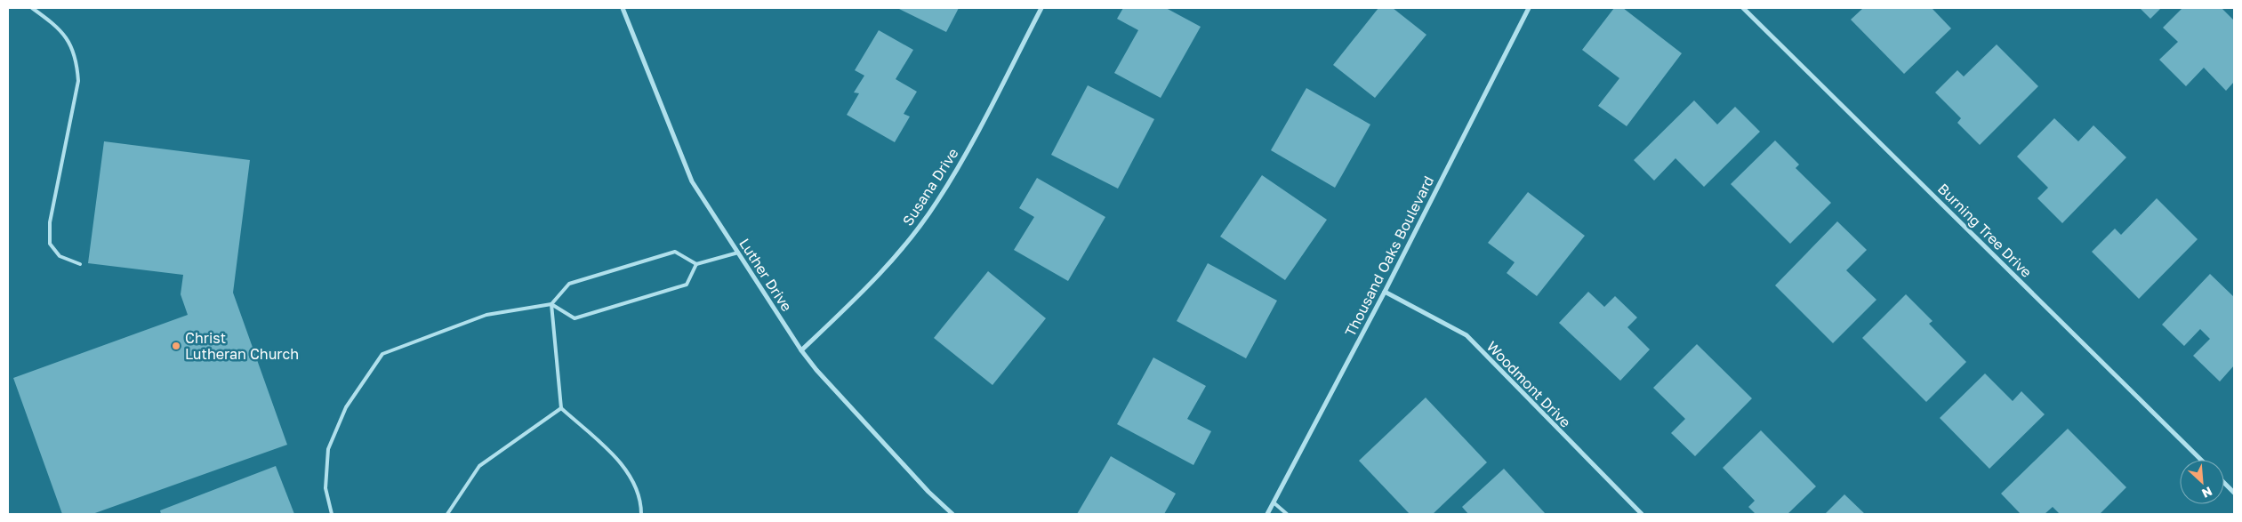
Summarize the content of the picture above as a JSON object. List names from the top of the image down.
{
  "streets": {
    "street": [
      "Susana Drive",
      "Burning Tree Drive",
      "Thousand Oaks Boulevard",
      "Luther Drive",
      "Woodmont Drive"
    ]
  },
  "crossings": [
    ["Susana Drive", "Luther Drive"],
    ["Thousand Oaks Boulevard", "Woodmont Drive"]
  ],
  "places": ["Christ Lutheran Church"],
  "north": "bottom right"
}
